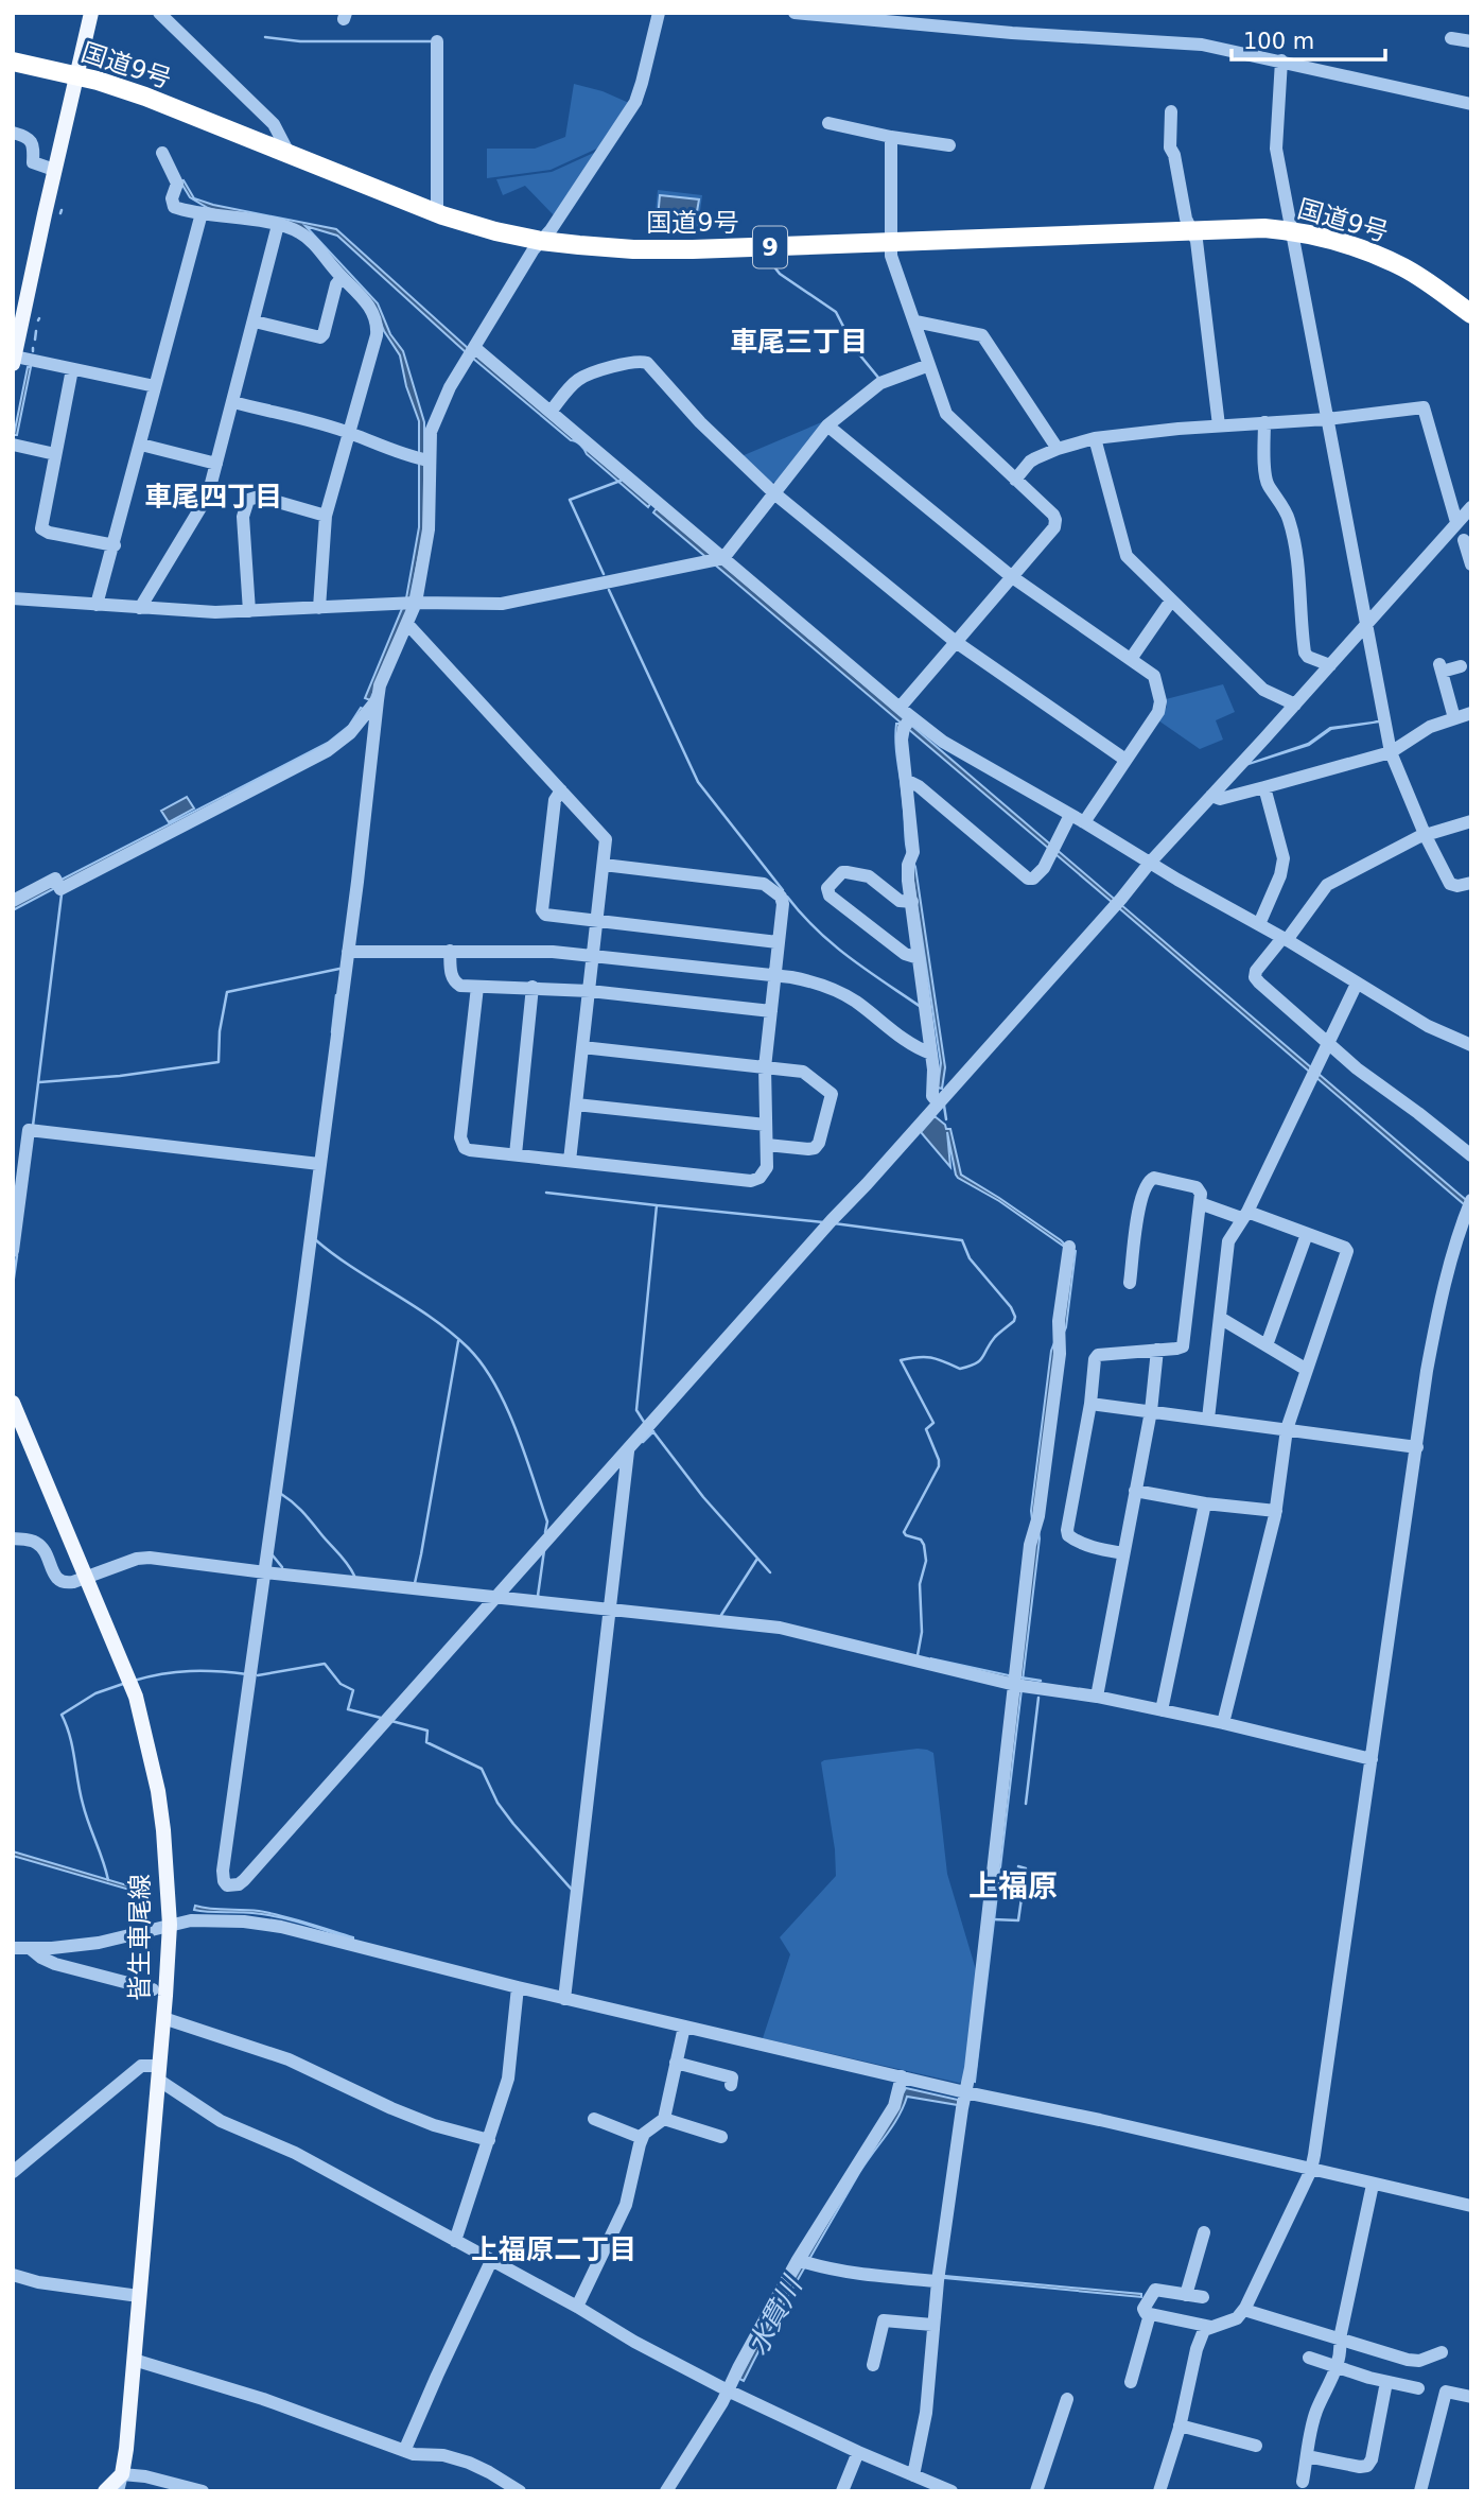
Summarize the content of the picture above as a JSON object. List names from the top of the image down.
{
  "streets": {
    "highway": ["国道9号", "9"],
    "main road": ["皆生車尾線"]
  },
  "districts": [
    "車尾三丁目",
    "車尾四丁目",
    "上福原",
    "上福原二丁目"
  ],
  "water": ["水貫川"],
  "scale_bar": "100 m"
}
